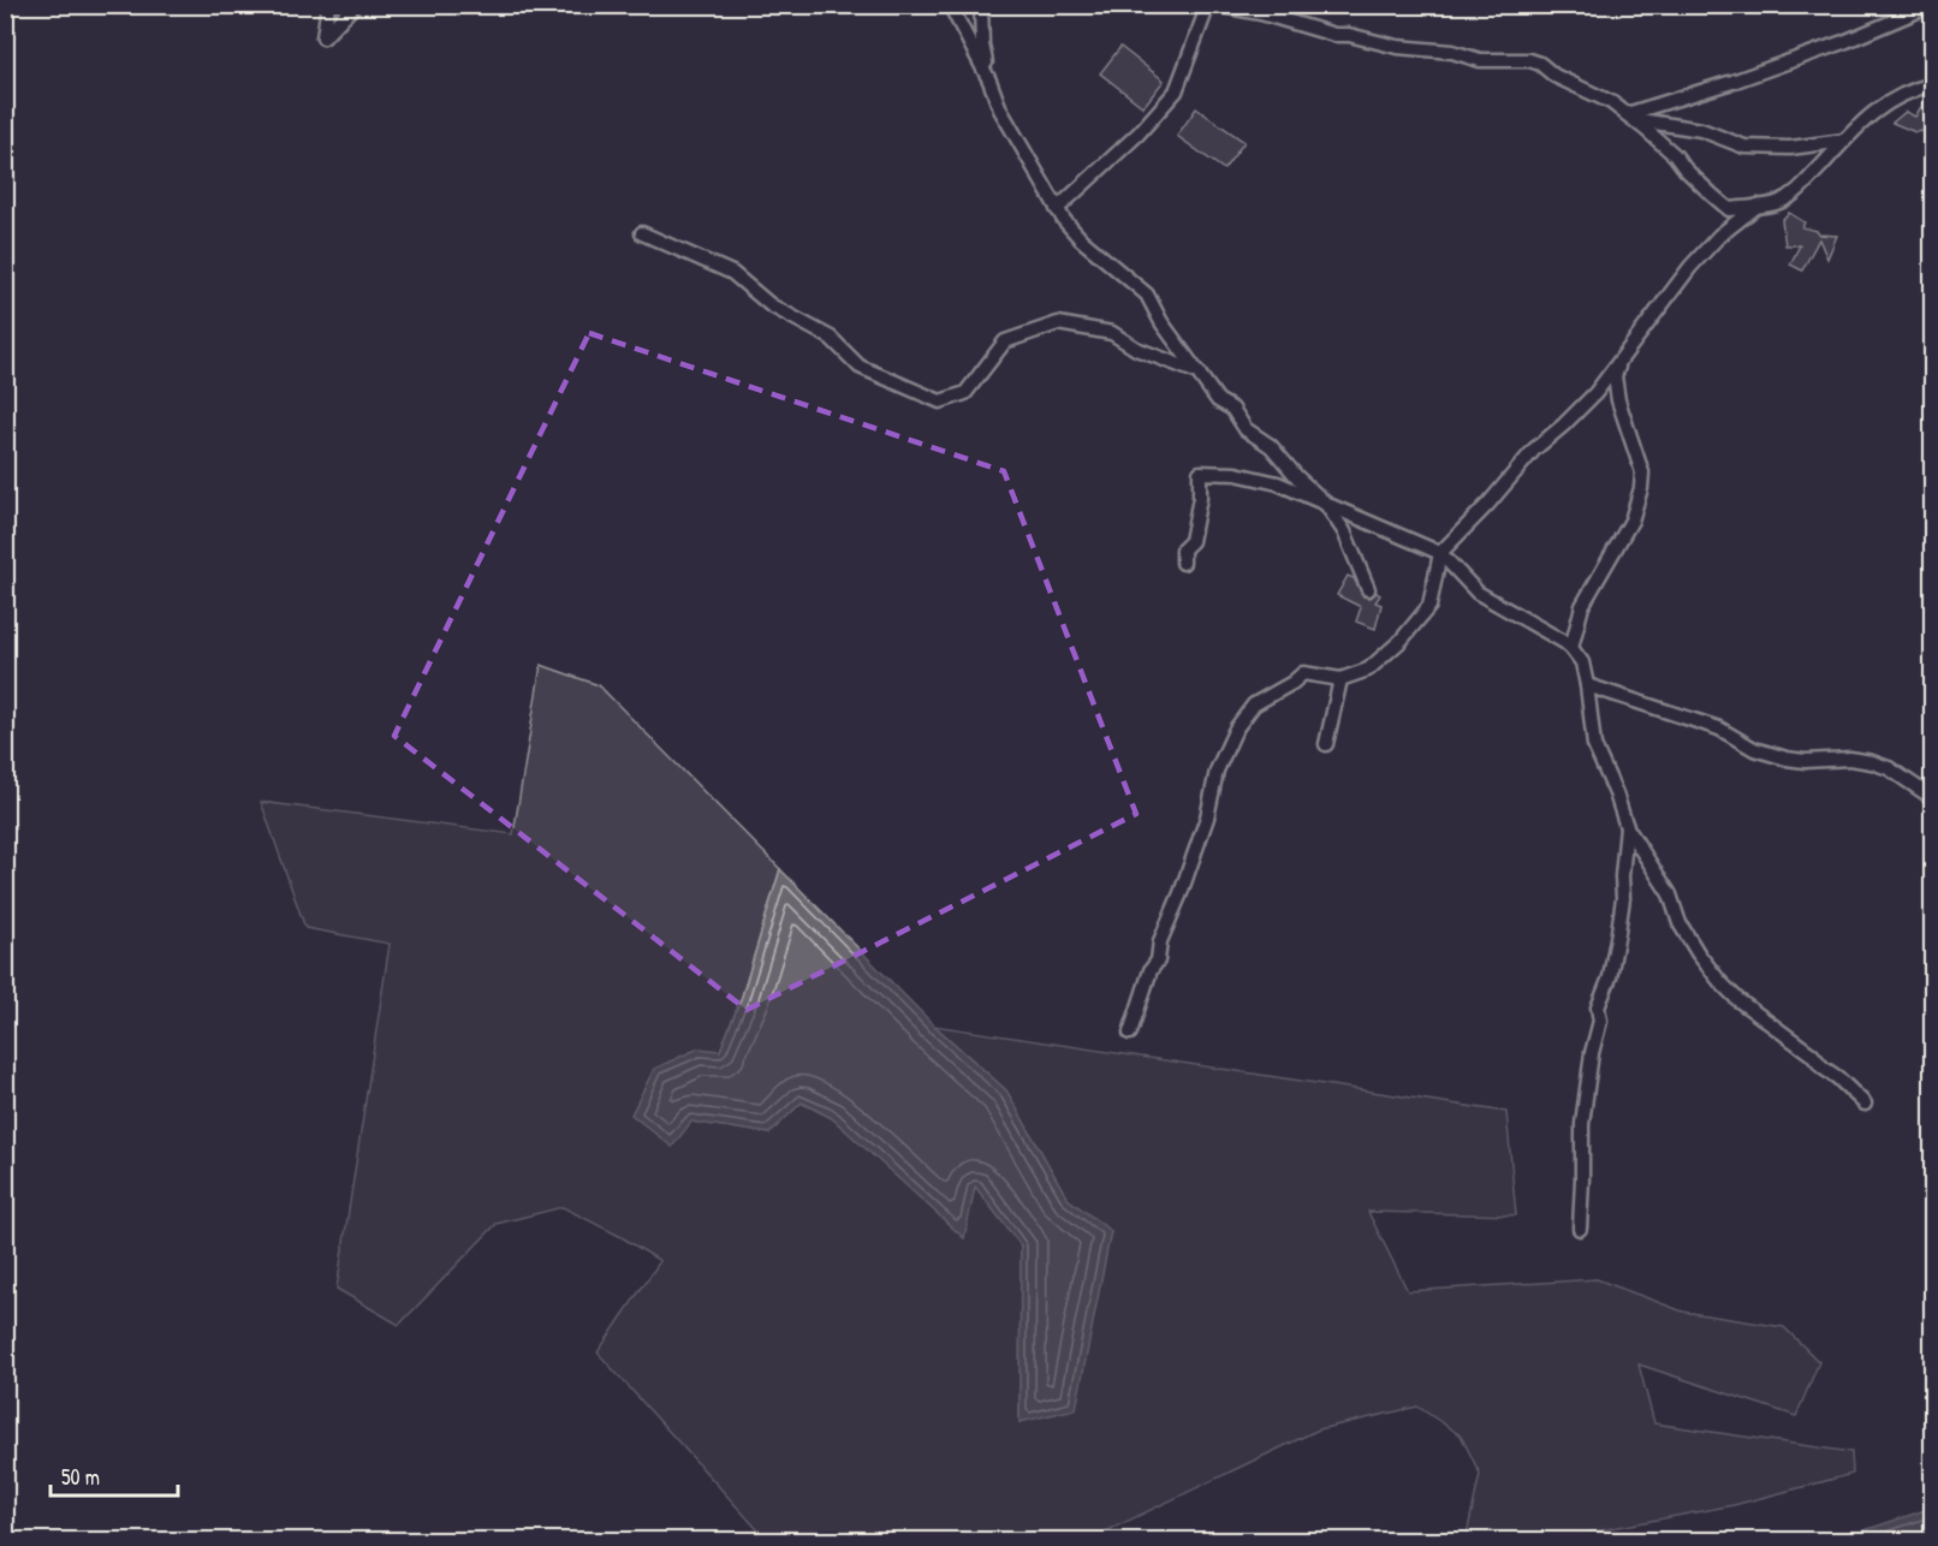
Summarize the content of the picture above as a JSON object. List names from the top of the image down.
{
  "scale_bar": "50 m"
}
